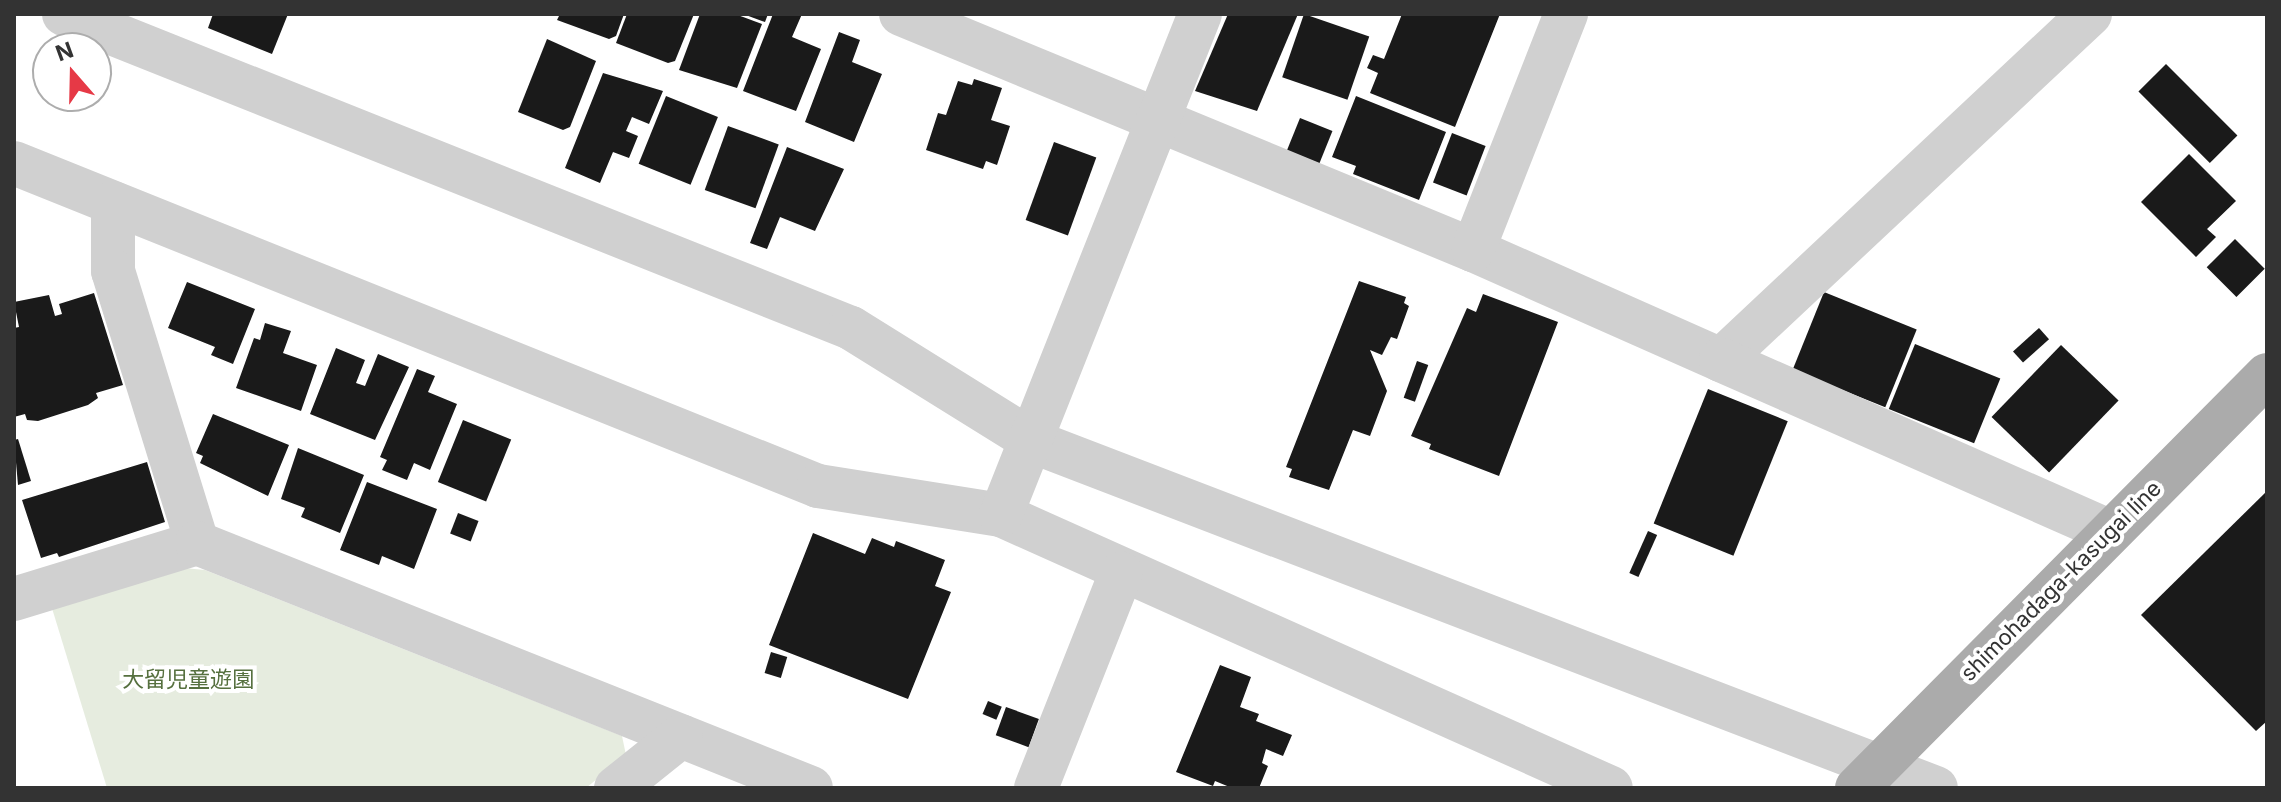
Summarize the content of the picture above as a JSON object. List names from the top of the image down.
{
  "streets": {
    "main road": ["shimohadaga-kasugai line"]
  },
  "parks": ["大留児童遊園"],
  "north": "top"
}
